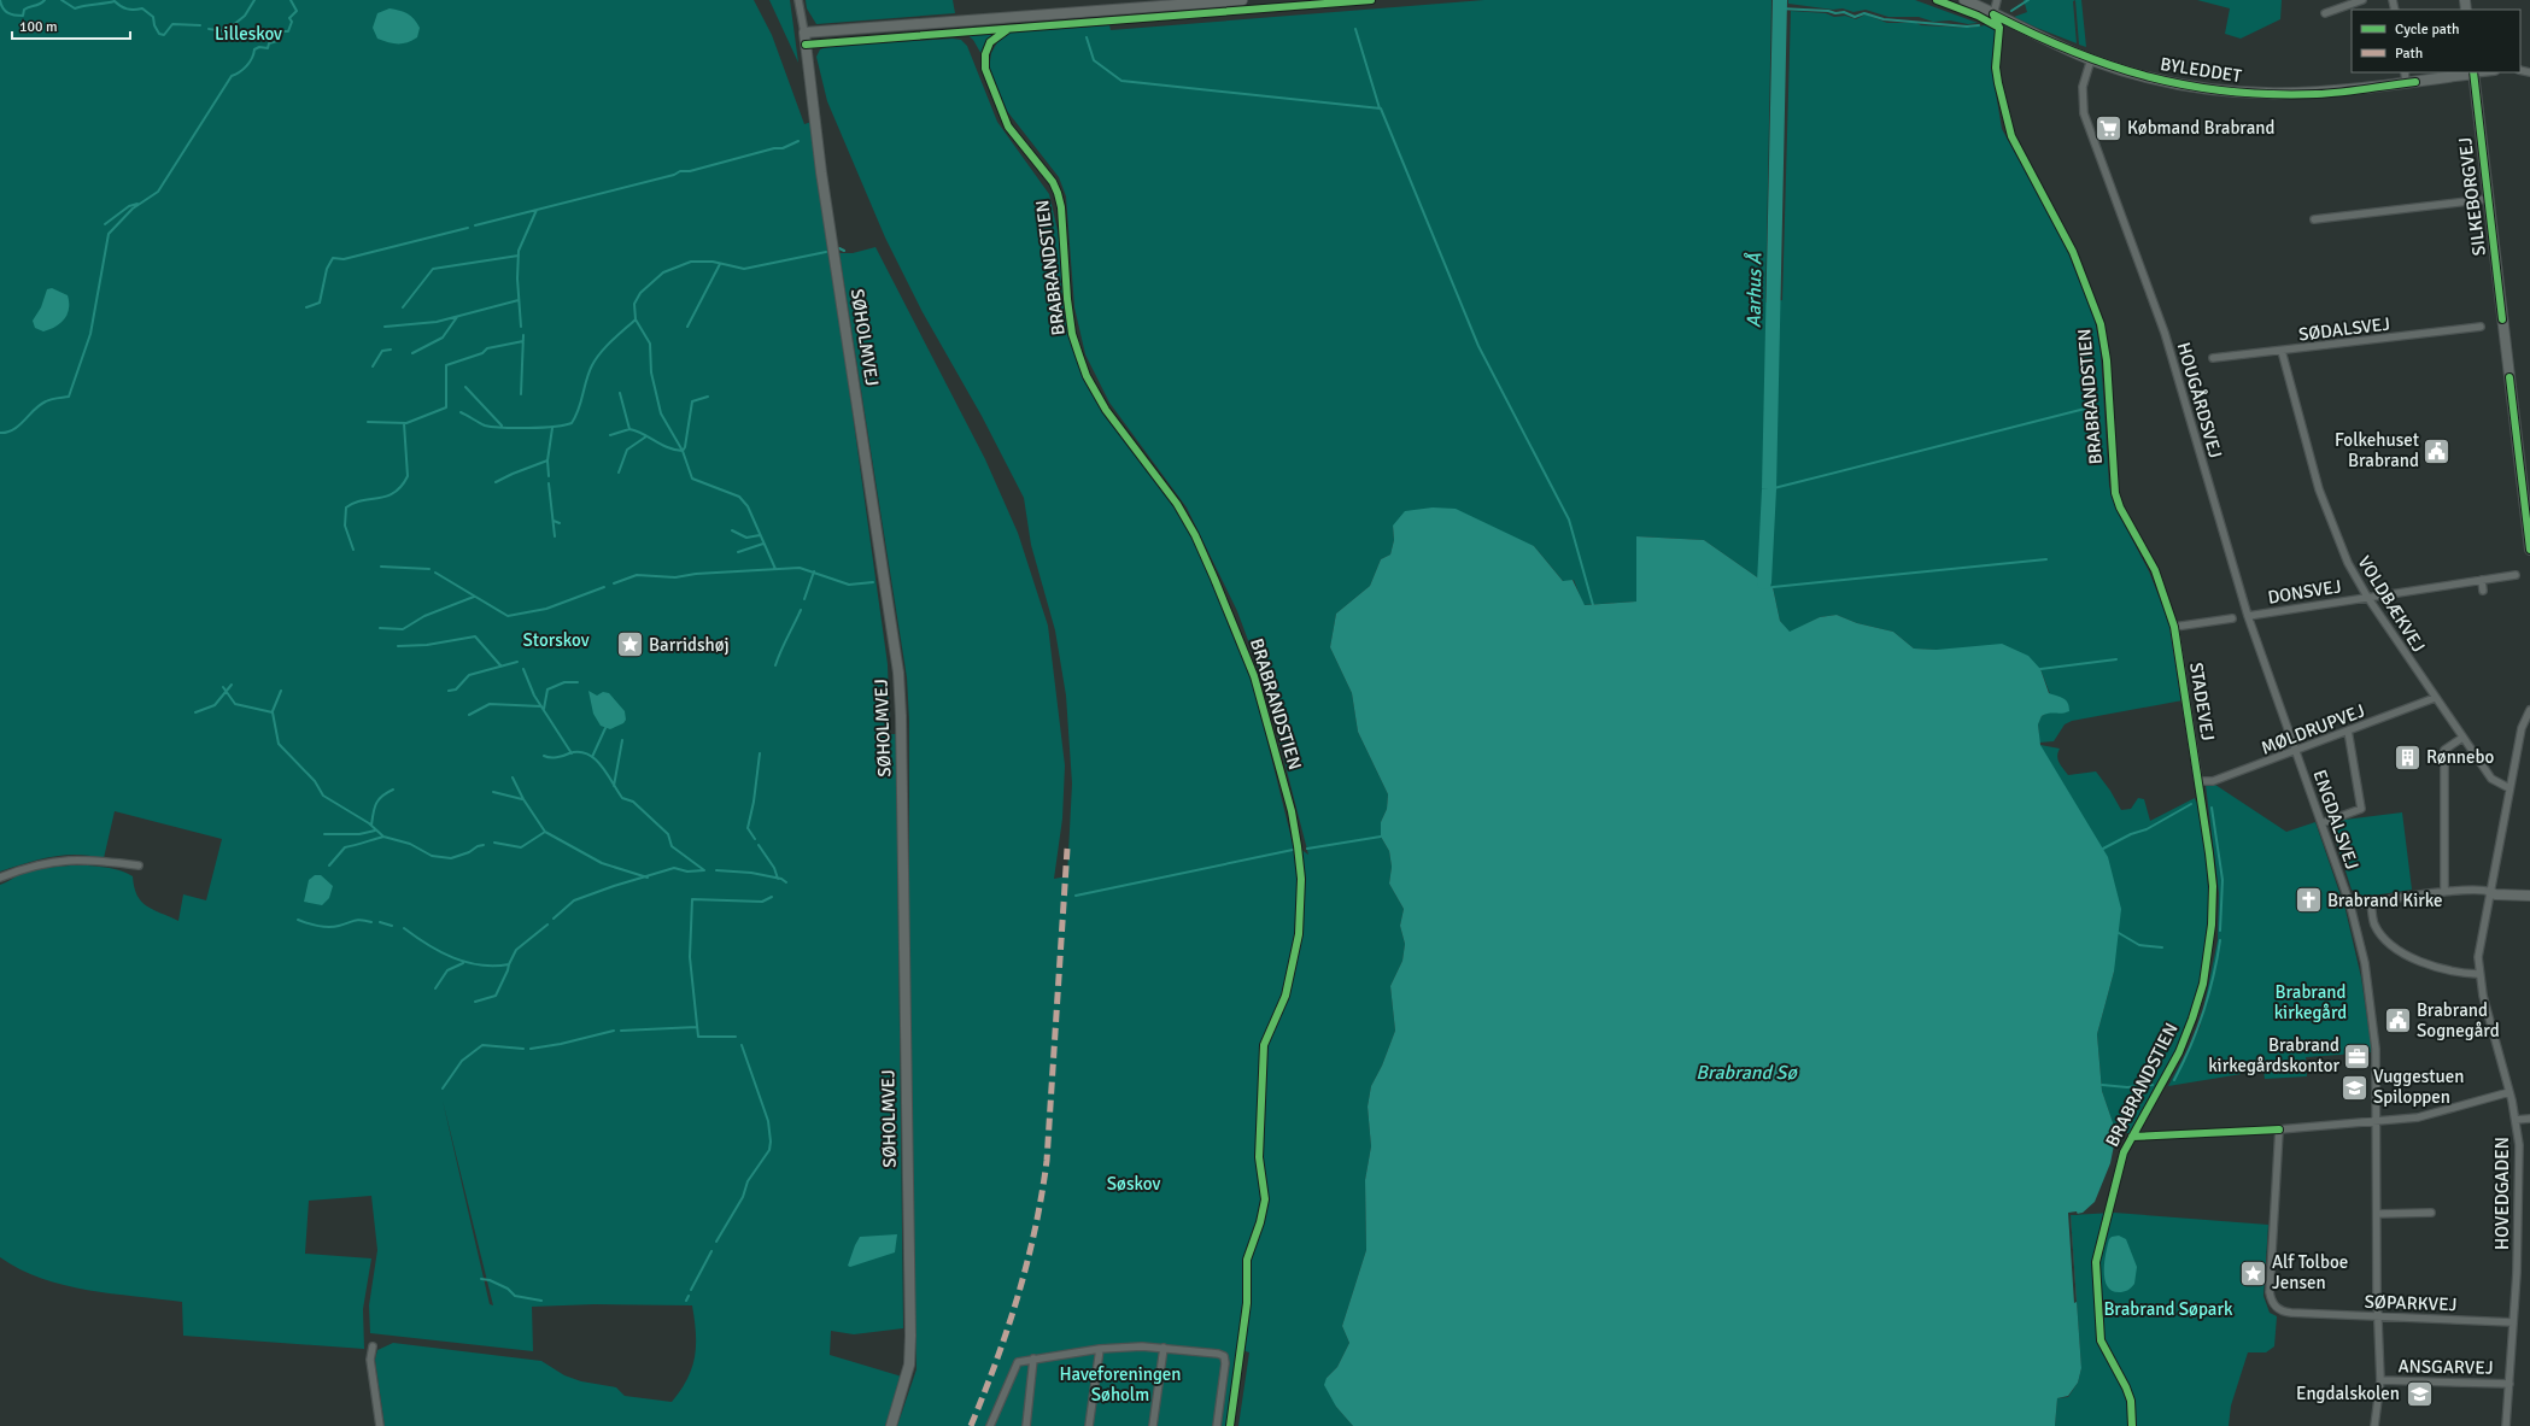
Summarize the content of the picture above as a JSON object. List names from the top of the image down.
{
  "streets": {
    "street": [
      "BYLEDDET",
      "SILKEBORGVEJ",
      "SØDALSVEJ",
      "SØHOLMVEJ",
      "HOUGÅRDSVEJ",
      "DONSVEJ",
      "VOLDBÆKVEJ",
      "STADEVEJ",
      "MØLDRUPVEJ",
      "ENGDALSVEJ",
      "HOVEDGADEN",
      "SØPARKVEJ",
      "ANSGARVEJ"
    ],
    "cycle path": ["BRABRANDSTIEN"]
  },
  "crossings": [
    ["BYLEDDET", "SILKEBORGVEJ"],
    ["BYLEDDET", "HOUGÅRDSVEJ"],
    ["SØDALSVEJ", "VOLDBÆKVEJ"],
    ["HOUGÅRDSVEJ", "DONSVEJ"],
    ["HOUGÅRDSVEJ", "MØLDRUPVEJ"],
    ["HOUGÅRDSVEJ", "ENGDALSVEJ"],
    ["DONSVEJ", "VOLDBÆKVEJ"],
    ["VOLDBÆKVEJ", "MØLDRUPVEJ"],
    ["VOLDBÆKVEJ", "HOVEDGADEN"],
    ["STADEVEJ", "MØLDRUPVEJ"],
    ["MØLDRUPVEJ", "ENGDALSVEJ"],
    ["ENGDALSVEJ", "SØPARKVEJ"],
    ["ENGDALSVEJ", "ANSGARVEJ"],
    ["HOVEDGADEN", "SØPARKVEJ"],
    ["HOVEDGADEN", "ANSGARVEJ"]
  ],
  "water": ["Aarhus Å", "Brabrand Sø"],
  "parks": [
    "Lilleskov",
    "Storskov",
    "Brabrand kirkegård",
    "Søskov",
    "Brabrand Søpark",
    "Haveforeningen Søholm"
  ],
  "places": {
    "supermarket": ["Købmand Brabrand"],
    "public building": ["Folkehuset Brabrand", "Brabrand Sognegård"],
    "place": ["Barridshøj", "Alf Tolboe Jensen"],
    "building": ["Rønnebo"],
    "church": ["Brabrand Kirke"],
    "office": ["Brabrand kirkegårdskontor"],
    "school or university": ["Vuggestuen Spiloppen", "Engdalskolen"]
  },
  "legend": ["Cycle path", "Path"],
  "scale_bar": "100 m"
}
